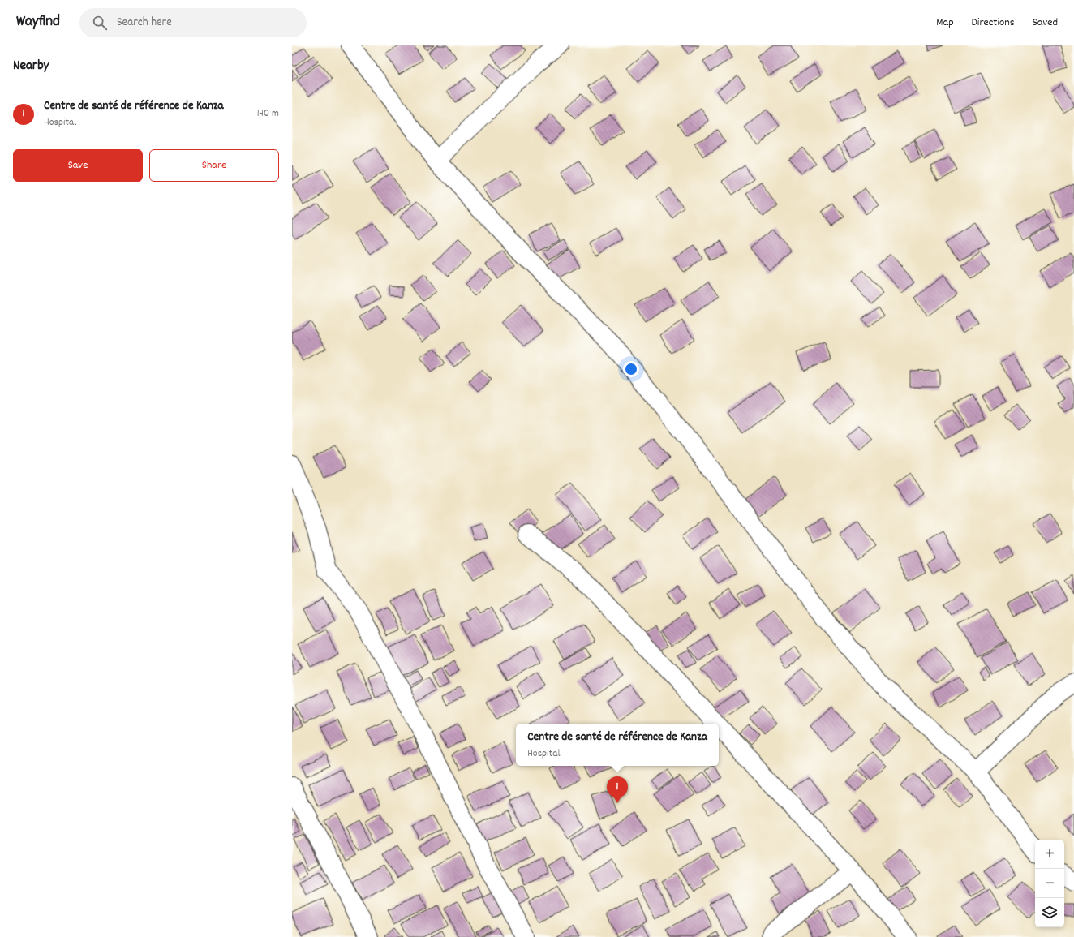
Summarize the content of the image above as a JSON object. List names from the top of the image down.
{
  "page": {
    "header": "Wayfind",
    "search": "Search here",
    "nav": ["Map", "Directions", "Saved"],
    "heading": "Nearby",
    "list": [
      {
        "mark": "1",
        "name": "Centre de santé de référence de Kanza",
        "note": "Hospital",
        "value": "140 m"
      }
    ],
    "buttons": ["Save", "Share"],
    "popup": ["Centre de santé de référence de Kanza", "Hospital"],
    "pins": "1",
    "map_buttons": ["+", "−"]
  }
}
